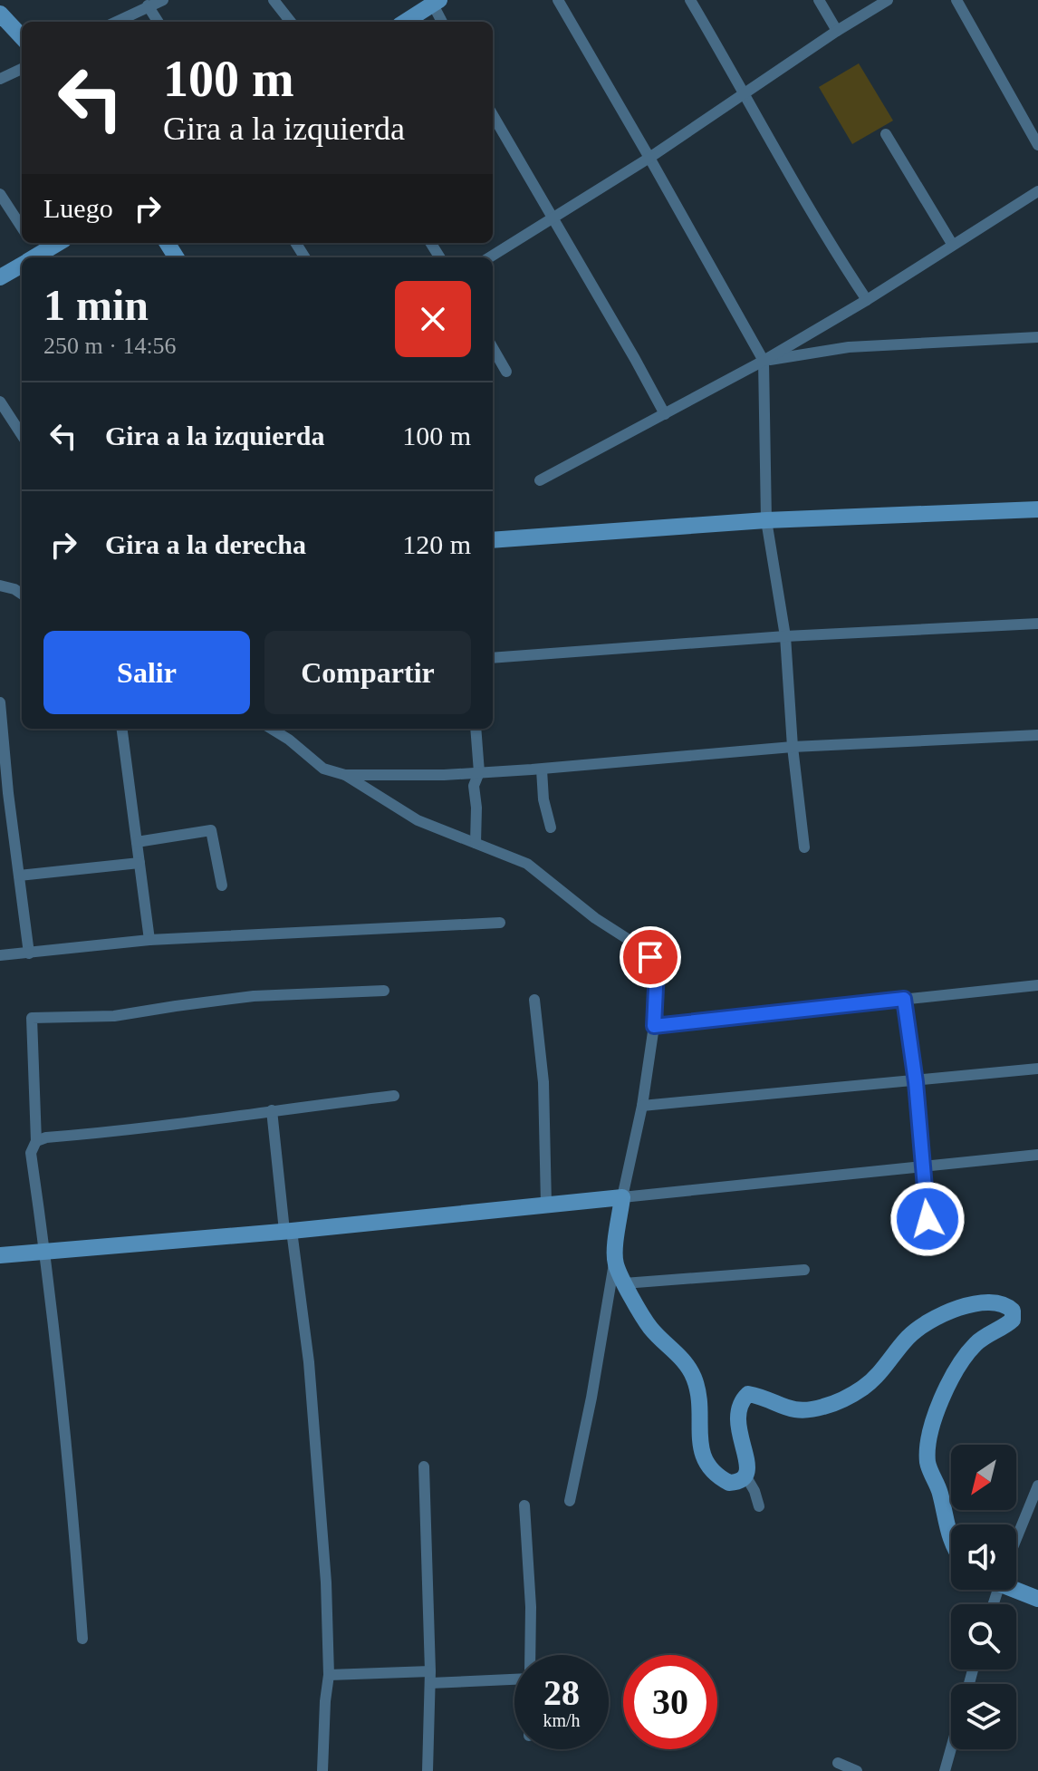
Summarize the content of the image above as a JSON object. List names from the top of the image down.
{
  "north": "bottom left",
  "page": {
    "turn": ["100 m", "Gira a la izquierda"],
    "then": "Luego",
    "heading": ["1 min", "250 m · 14:56"],
    "list": [
      {
        "name": "Gira a la izquierda",
        "value": "100 m"
      },
      {
        "name": "Gira a la derecha",
        "value": "120 m"
      }
    ],
    "buttons": ["Salir", "Compartir"],
    "speed": "28 km/h",
    "limit": "30"
  }
}
